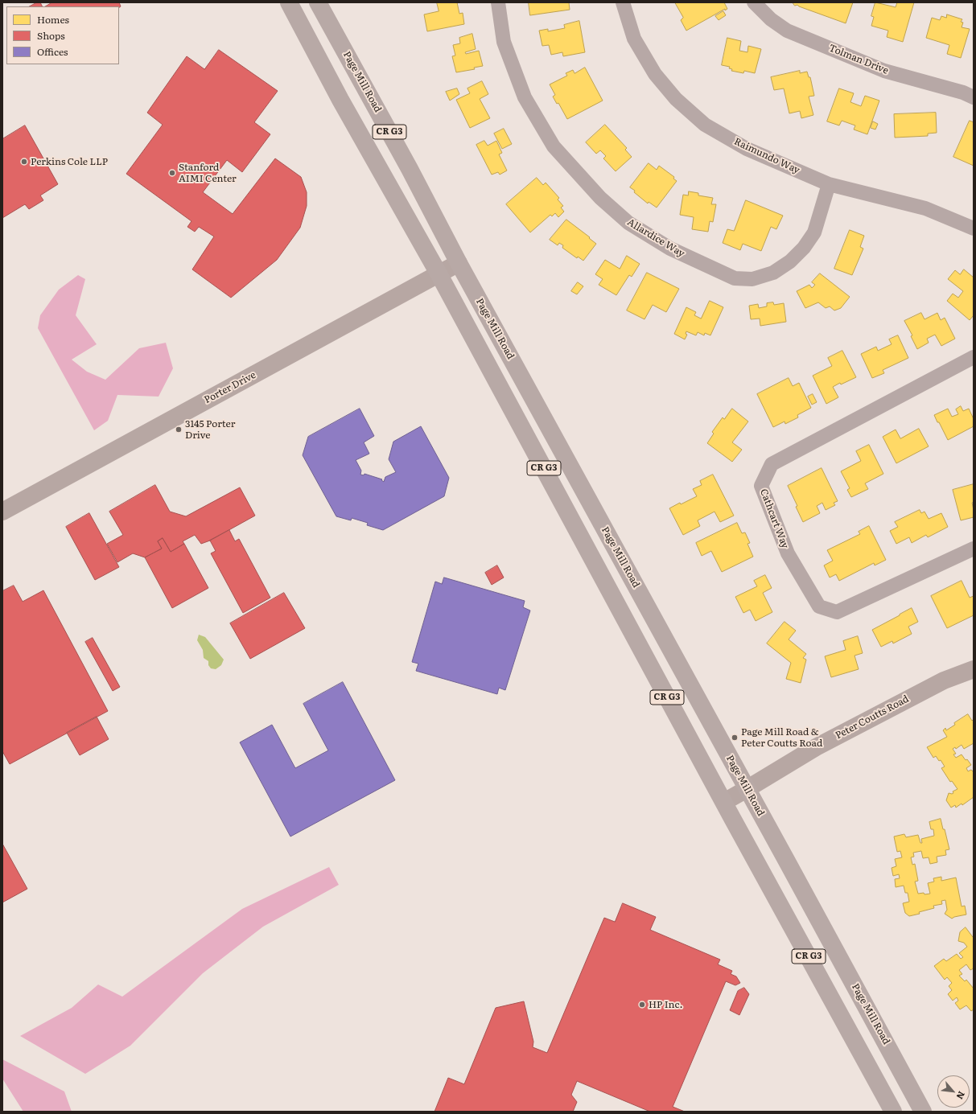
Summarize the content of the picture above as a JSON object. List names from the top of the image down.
{
  "streets": {
    "main road": ["Page Mill Road", "CR G3"],
    "street": [
      "Tolman Drive",
      "Raimundo Way",
      "Allardice Way",
      "Porter Drive",
      "Cathcart Way",
      "Peter Coutts Road"
    ]
  },
  "crossings": [
    ["Page Mill Road", "Porter Drive"],
    ["Page Mill Road", "Peter Coutts Road"],
    ["CR G3", "Porter Drive"],
    ["CR G3", "Peter Coutts Road"],
    ["Raimundo Way", "Allardice Way"]
  ],
  "places": [
    "Perkins Cole LLP",
    "Stanford AIMI Center",
    "3145 Porter Drive",
    "Page Mill Road & Peter Coutts Road",
    "HP Inc."
  ],
  "legend": ["Homes", "Shops", "Offices"],
  "north": "bottom right"
}
